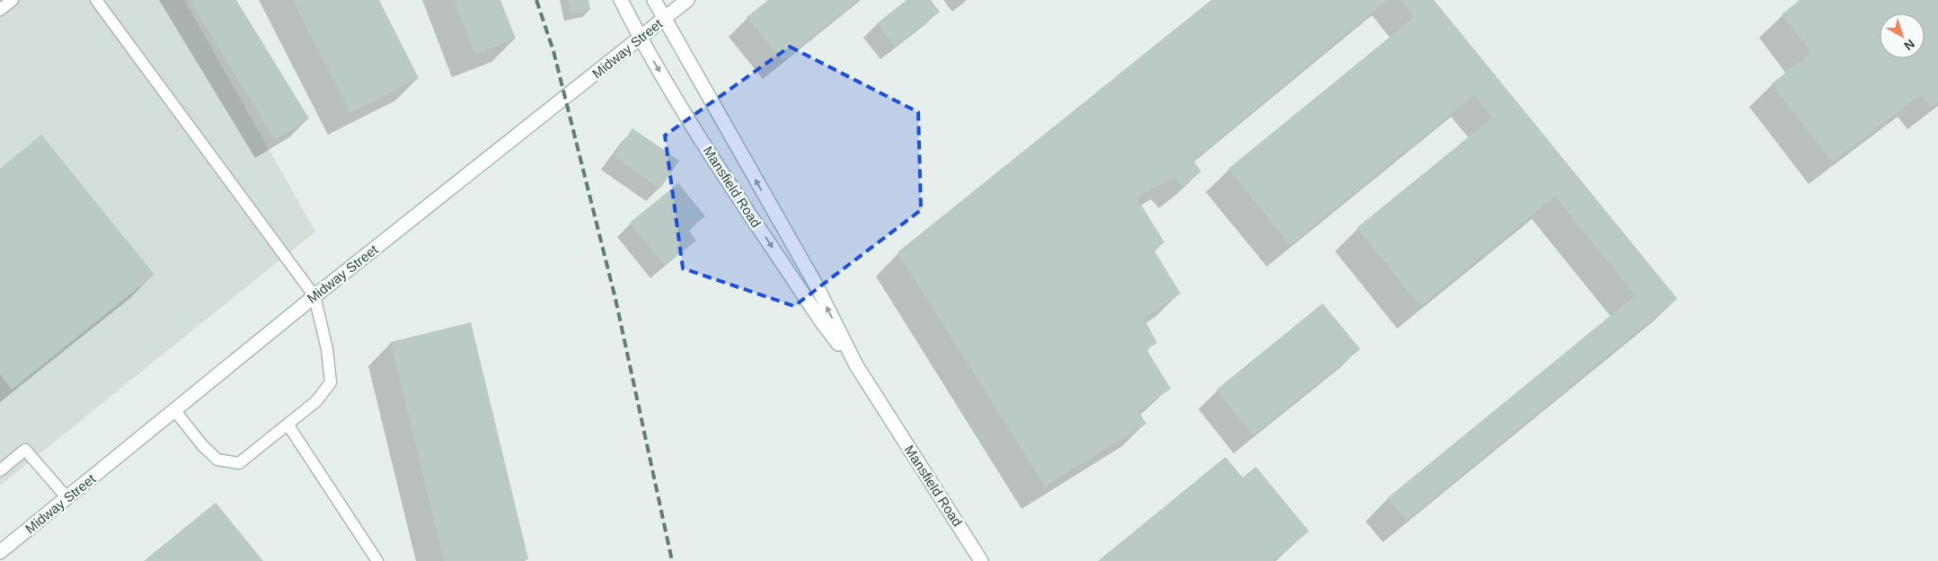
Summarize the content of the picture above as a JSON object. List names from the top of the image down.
{
  "streets": {
    "main road": ["Midway Street", "Mansfield Road"]
  },
  "crossings": [
    ["Midway Street", "Mansfield Road"]
  ],
  "north": "bottom right"
}
